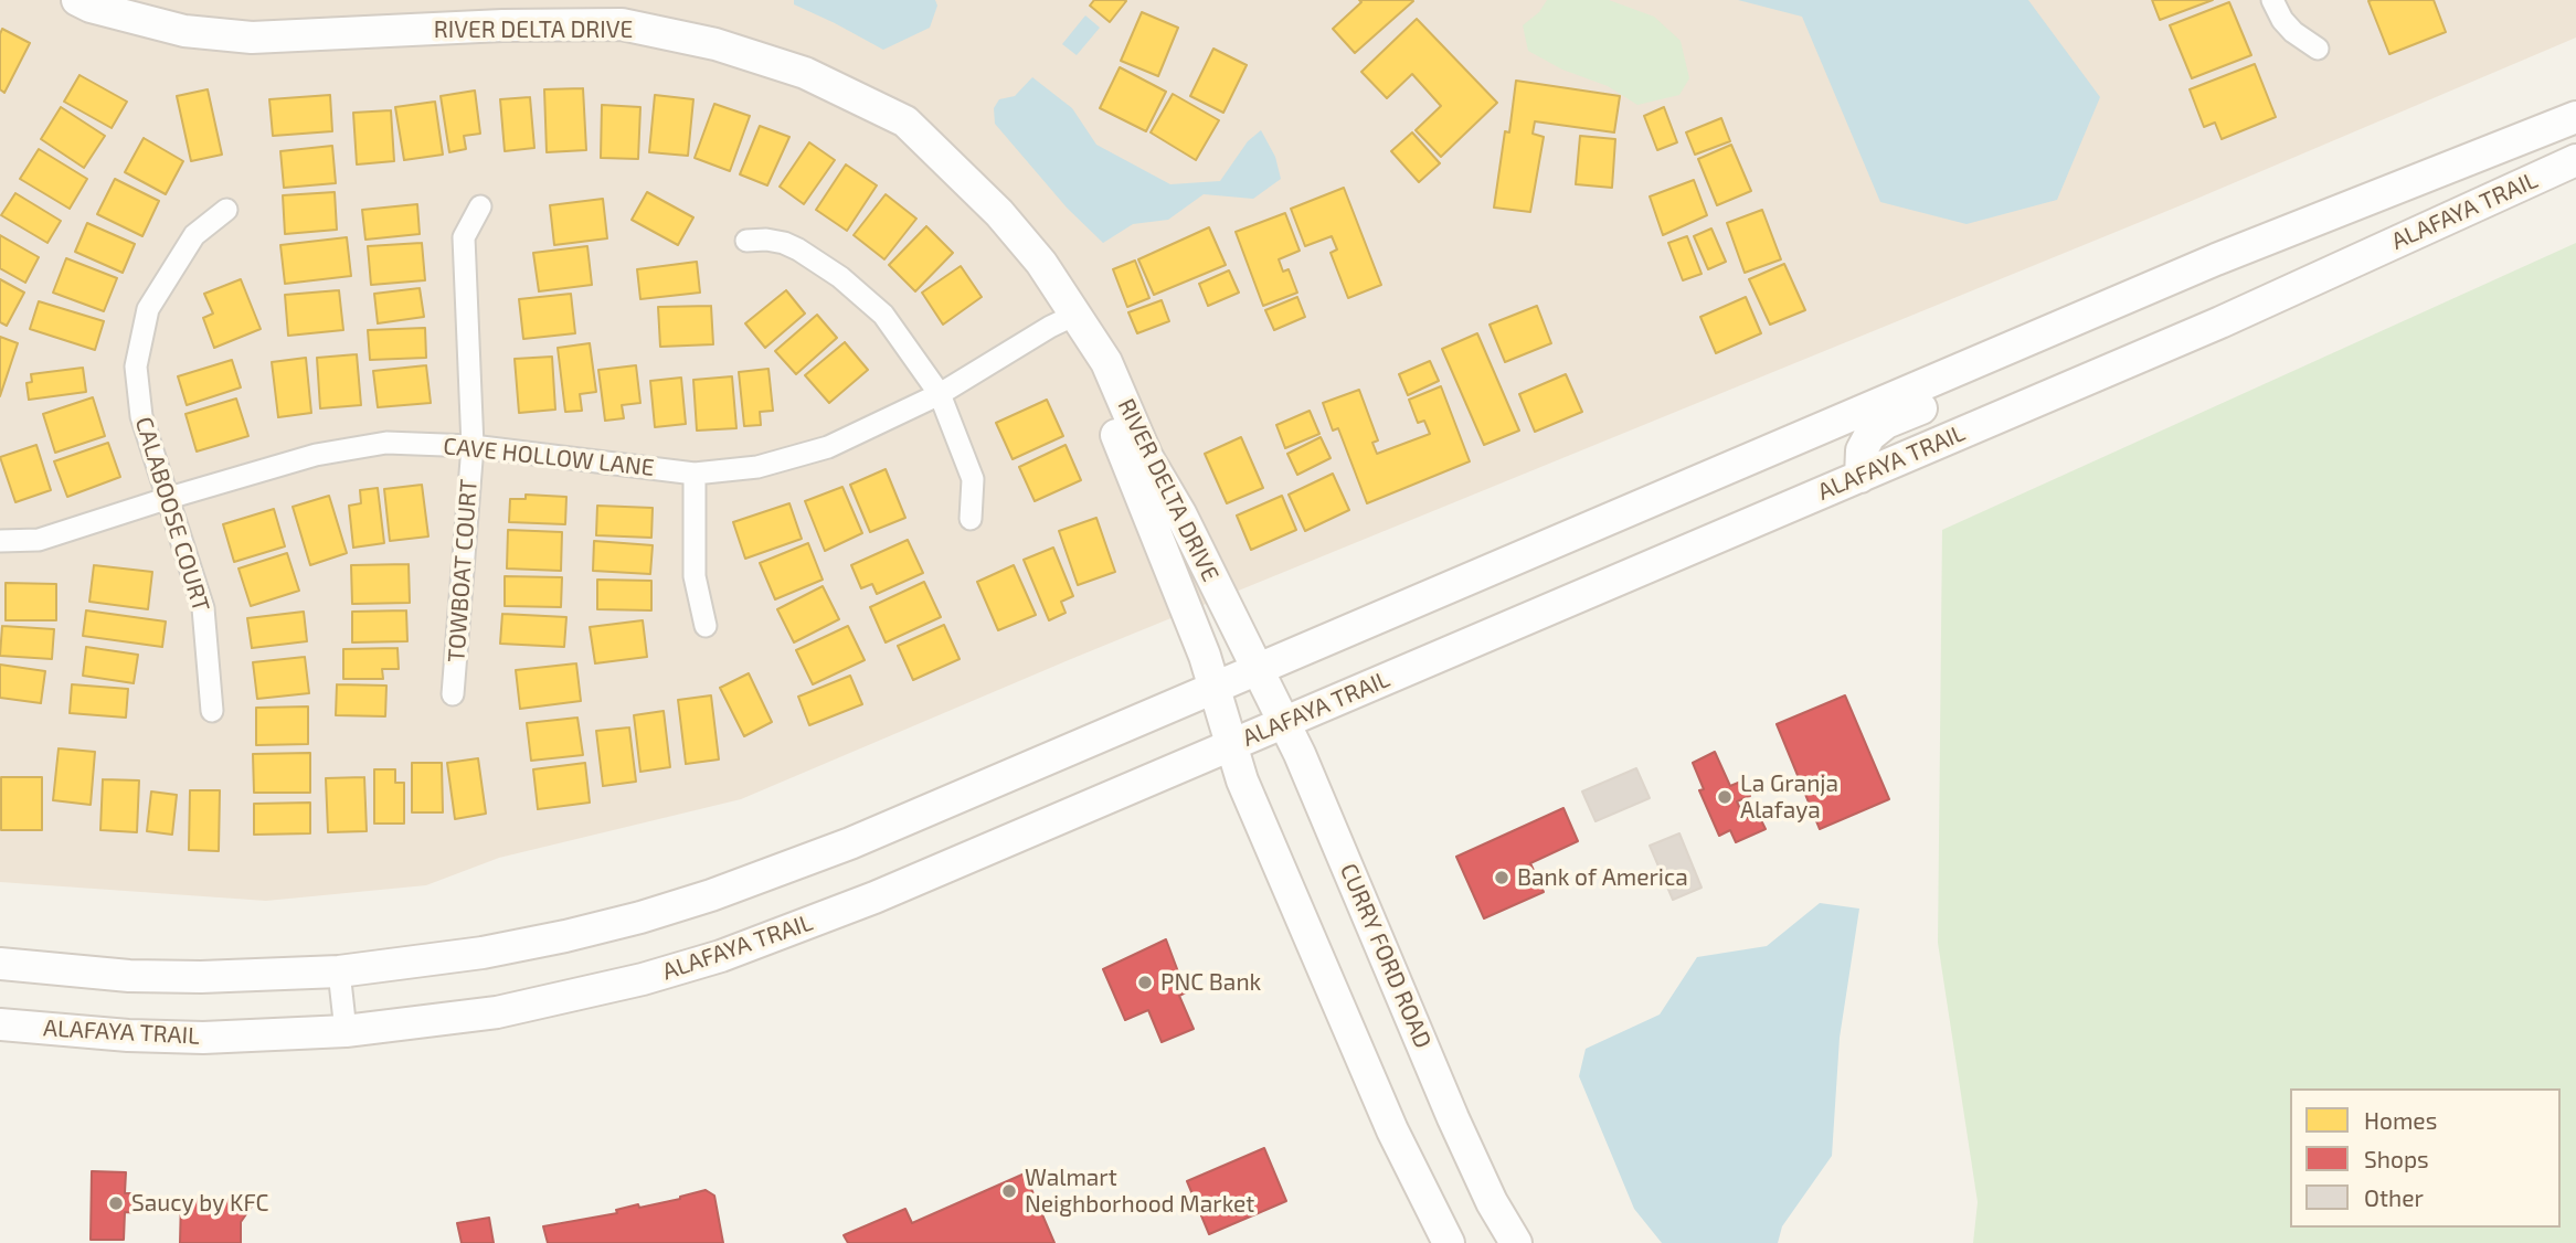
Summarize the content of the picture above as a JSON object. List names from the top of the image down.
{
  "streets": {
    "main road": ["RIVER DELTA DRIVE", "ALAFAYA TRAIL", "CURRY FORD ROAD"],
    "street": ["CAVE HOLLOW LANE", "CALABOOSE COURT", "TOWBOAT COURT"]
  },
  "crossings": [
    ["RIVER DELTA DRIVE", "ALAFAYA TRAIL"],
    ["RIVER DELTA DRIVE", "CAVE HOLLOW LANE"],
    ["RIVER DELTA DRIVE", "CURRY FORD ROAD"],
    ["ALAFAYA TRAIL", "CURRY FORD ROAD"],
    ["CAVE HOLLOW LANE", "CALABOOSE COURT"],
    ["CAVE HOLLOW LANE", "TOWBOAT COURT"]
  ],
  "places": [
    "La Granja Alafaya",
    "Bank of America",
    "PNC Bank",
    "Walmart Neighborhood Market",
    "Saucy by KFC"
  ],
  "legend": ["Homes", "Shops", "Other"]
}
